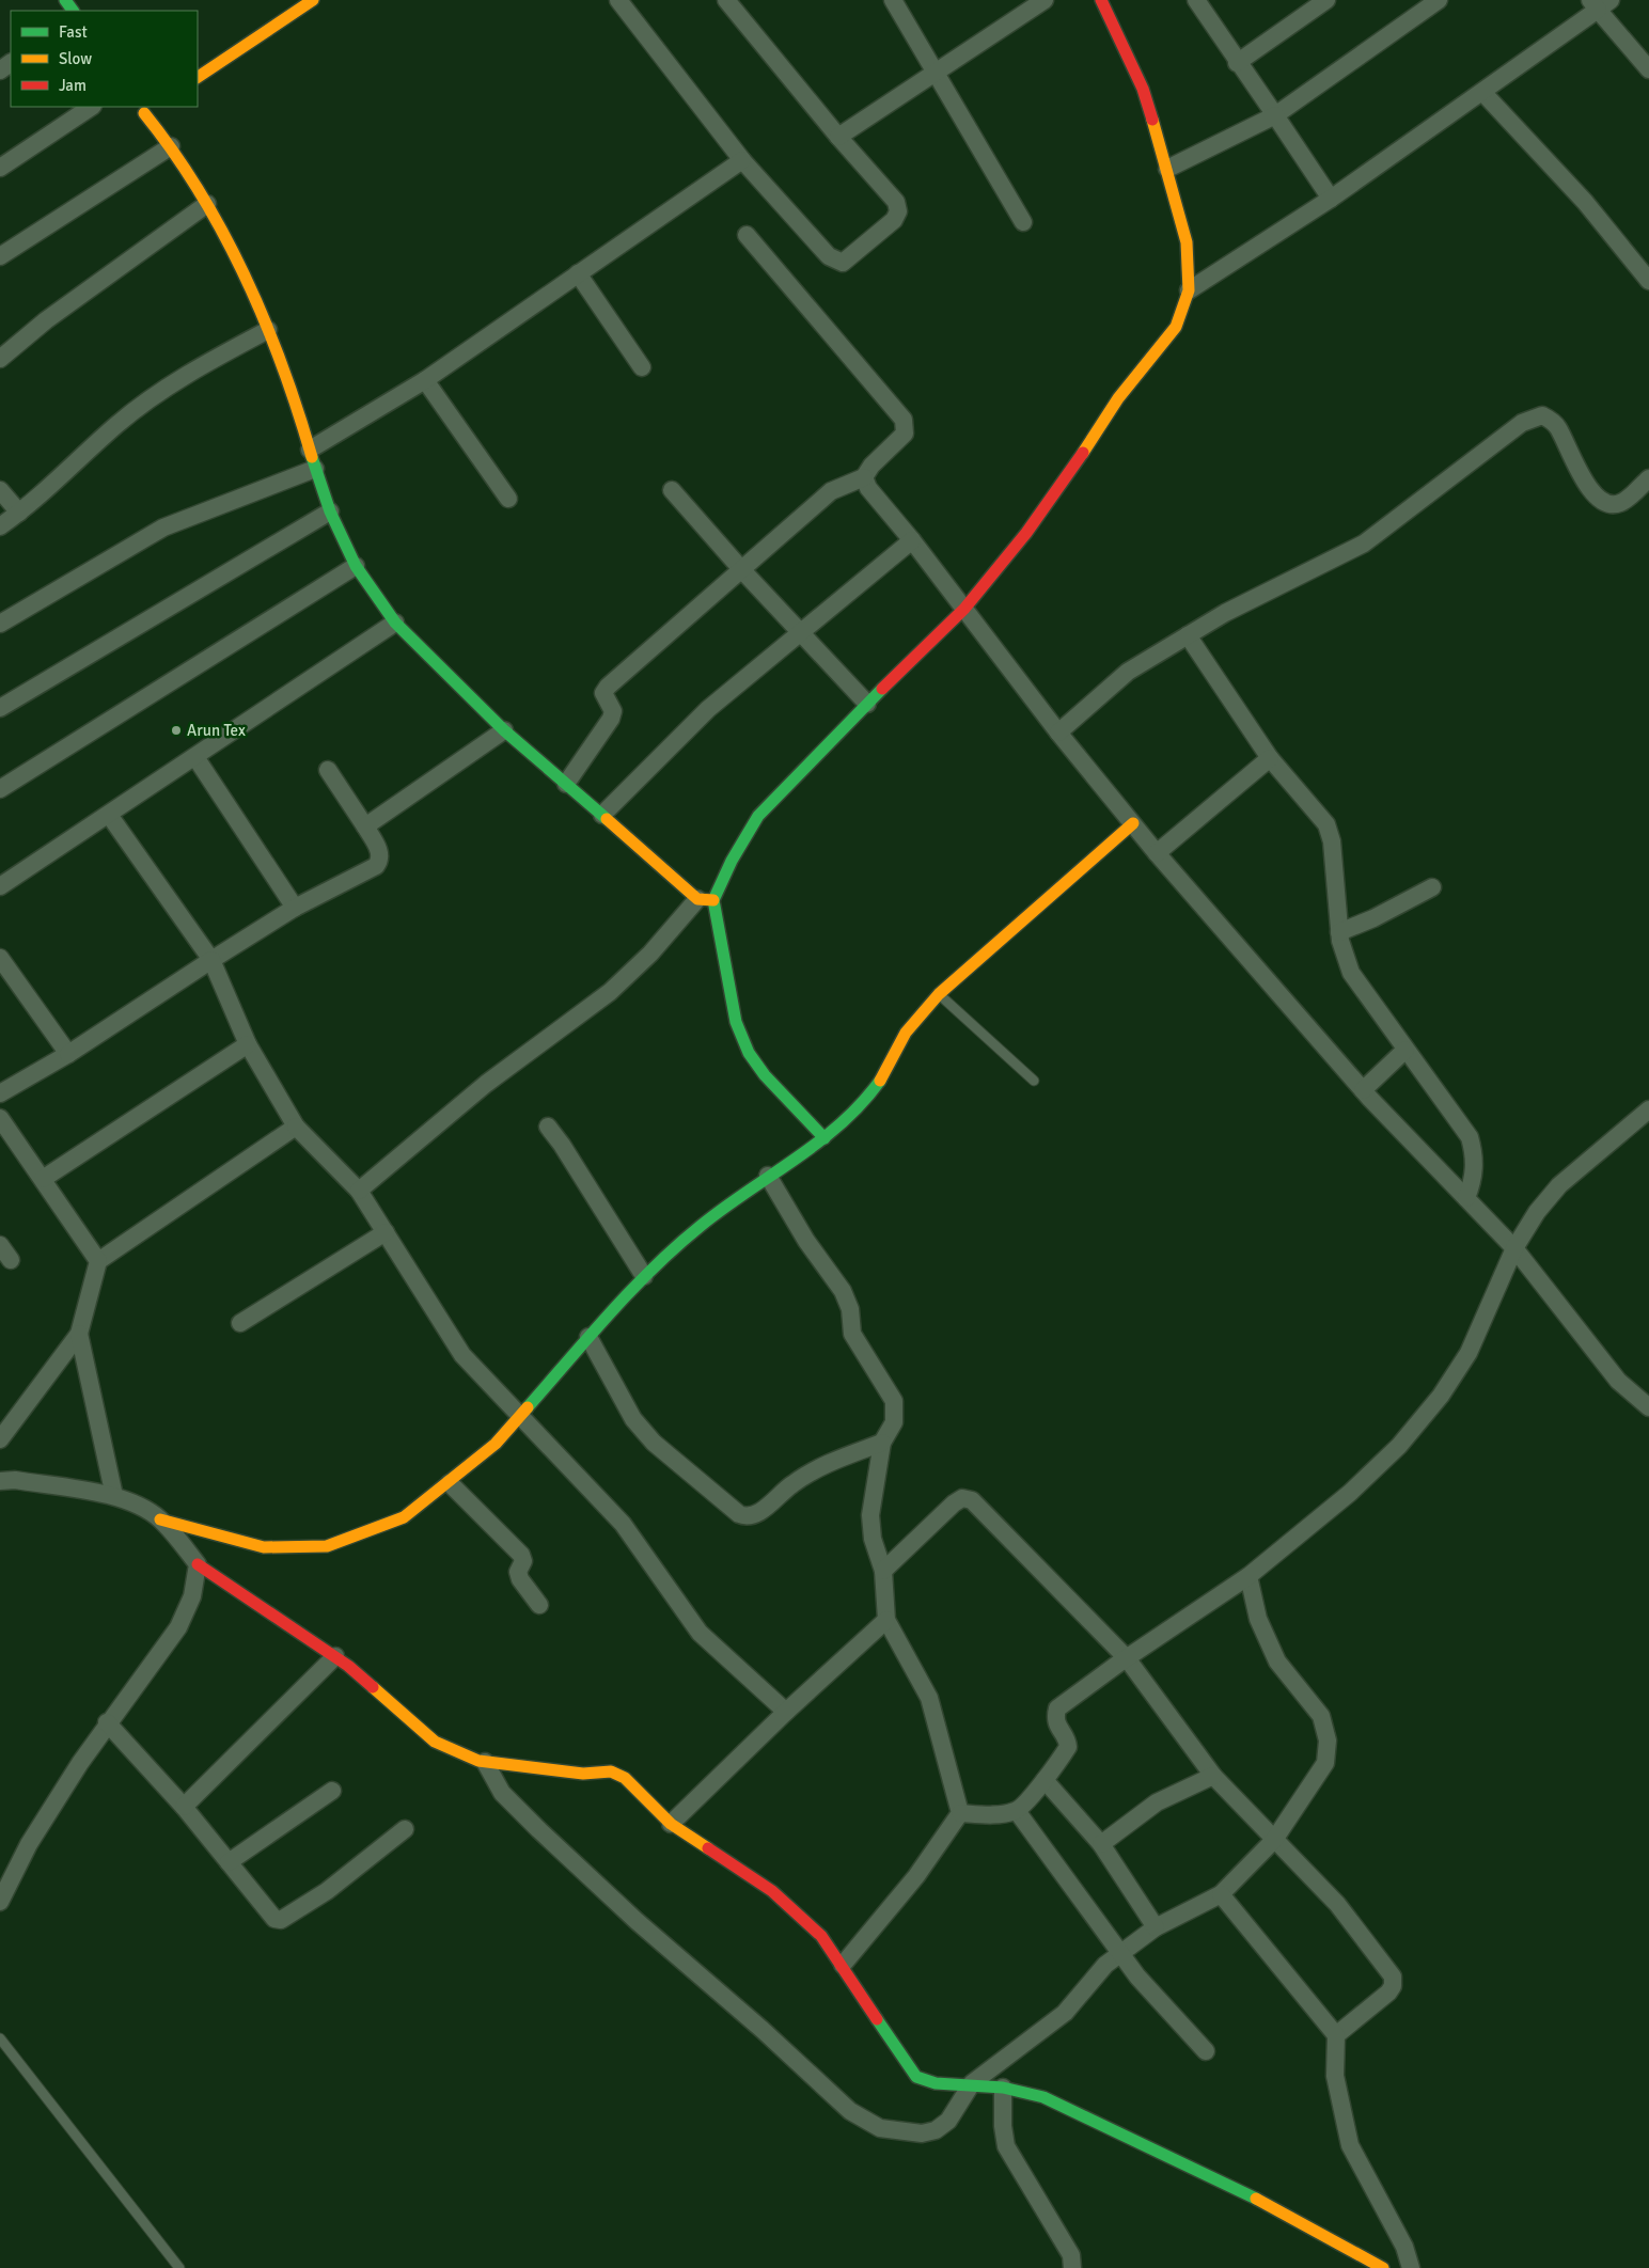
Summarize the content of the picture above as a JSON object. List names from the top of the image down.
{
  "places": ["Arun Tex"],
  "legend": ["Fast", "Slow", "Jam"]
}
